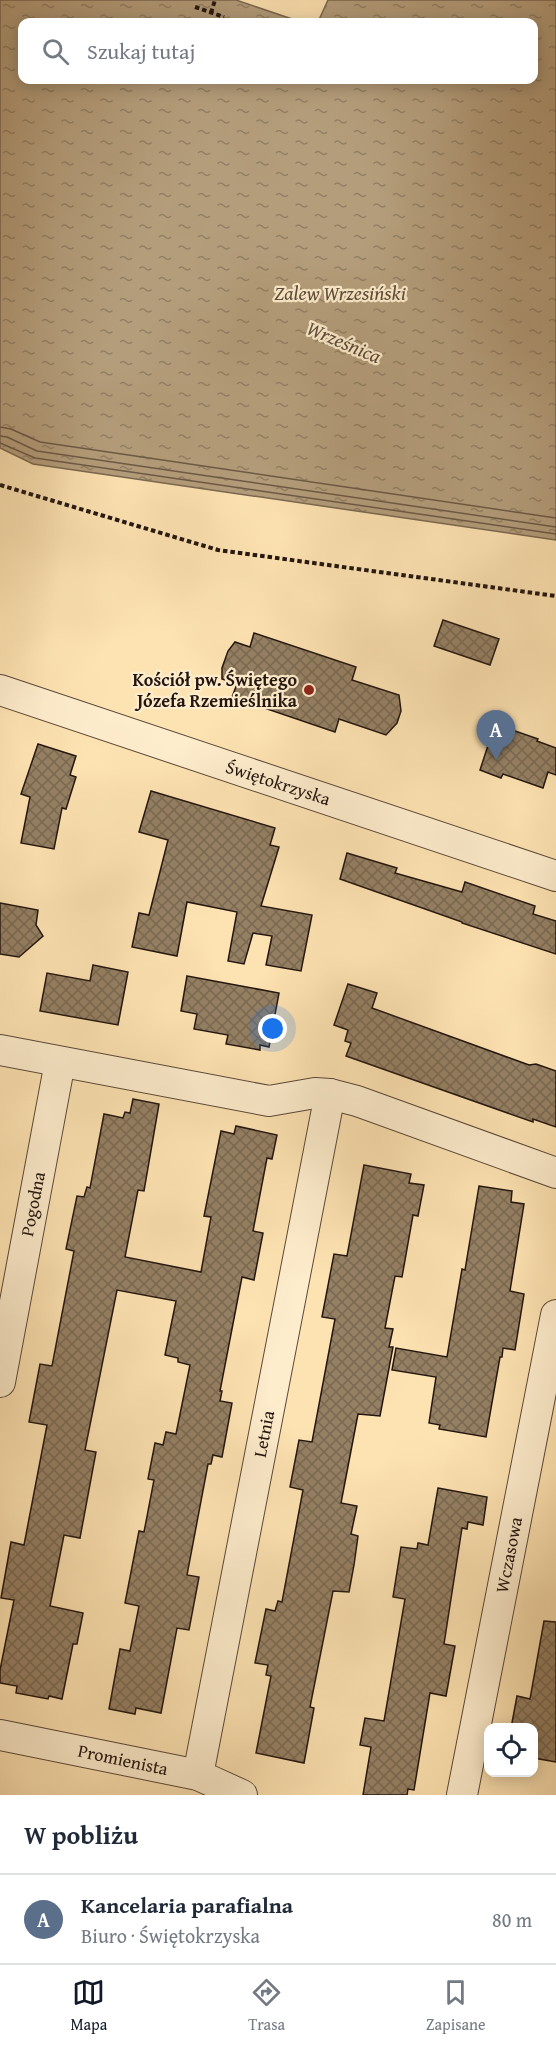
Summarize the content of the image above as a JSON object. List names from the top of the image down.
{
  "streets": {
    "street": [
      "Świętokrzyska",
      "Pogodna",
      "Letnia",
      "Wczasowa",
      "Promienista"
    ]
  },
  "crossings": [
    ["Letnia", "Promienista"]
  ],
  "water": ["Zalew Wrzesiński", "Wrześnica"],
  "places": ["Kościół pw. Świętego Józefa Rzemieślnika"],
  "page": {
    "search": "Szukaj tutaj",
    "pins": "A",
    "heading": "W pobliżu",
    "list": [
      {
        "mark": "A",
        "name": "Kancelaria parafialna",
        "note": "Biuro · Świętokrzyska",
        "value": "80 m"
      }
    ],
    "nav": ["Mapa", "Trasa", "Zapisane"]
  }
}
